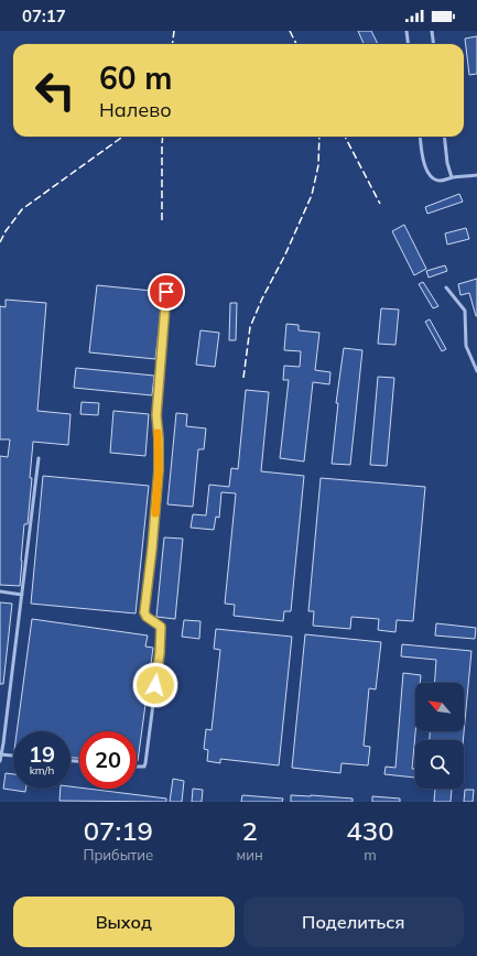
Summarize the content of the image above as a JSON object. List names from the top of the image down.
{
  "north": "top left",
  "page": {
    "status": "07:17",
    "turn": ["60 m", "Налево"],
    "speed": "19 km/h",
    "limit": "20",
    "eta": [
      "07:19",
      "Прибытие",
      "2",
      "мин",
      "430",
      "m"
    ],
    "buttons": ["Выход", "Поделиться"]
  }
}
